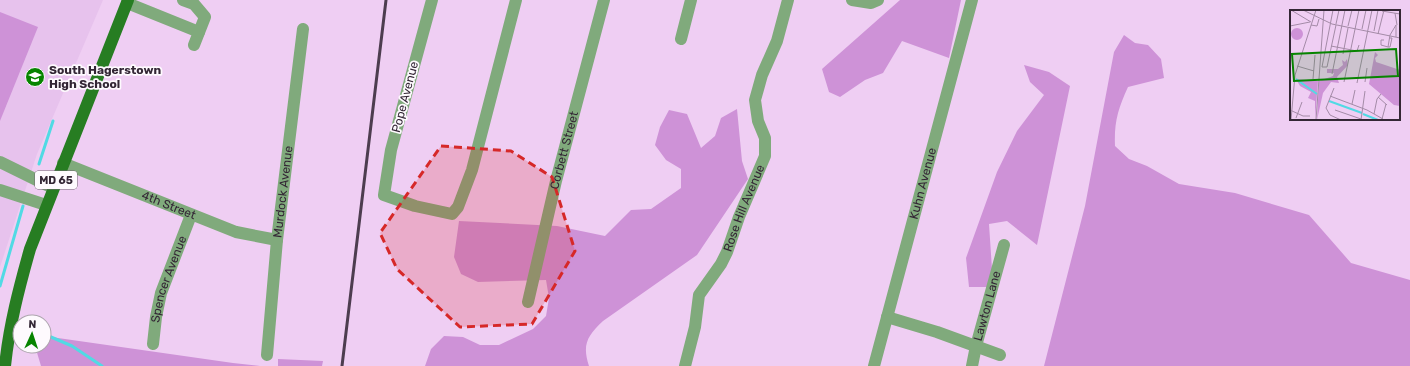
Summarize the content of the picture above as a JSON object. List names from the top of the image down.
{
  "streets": {
    "main road": ["MD 65"],
    "street": [
      "Pope Avenue",
      "Corbett Street",
      "Kuhn Avenue",
      "Murdock Avenue",
      "4th Street",
      "Rose Hill Avenue",
      "Spencer Avenue",
      "Lawton Lane"
    ]
  },
  "crossings": [
    ["MD 65", "4th Street"],
    ["Murdock Avenue", "4th Street"],
    ["4th Street", "Spencer Avenue"]
  ],
  "places": {
    "school or university": ["South Hagerstown High School"]
  },
  "north": "top"
}
